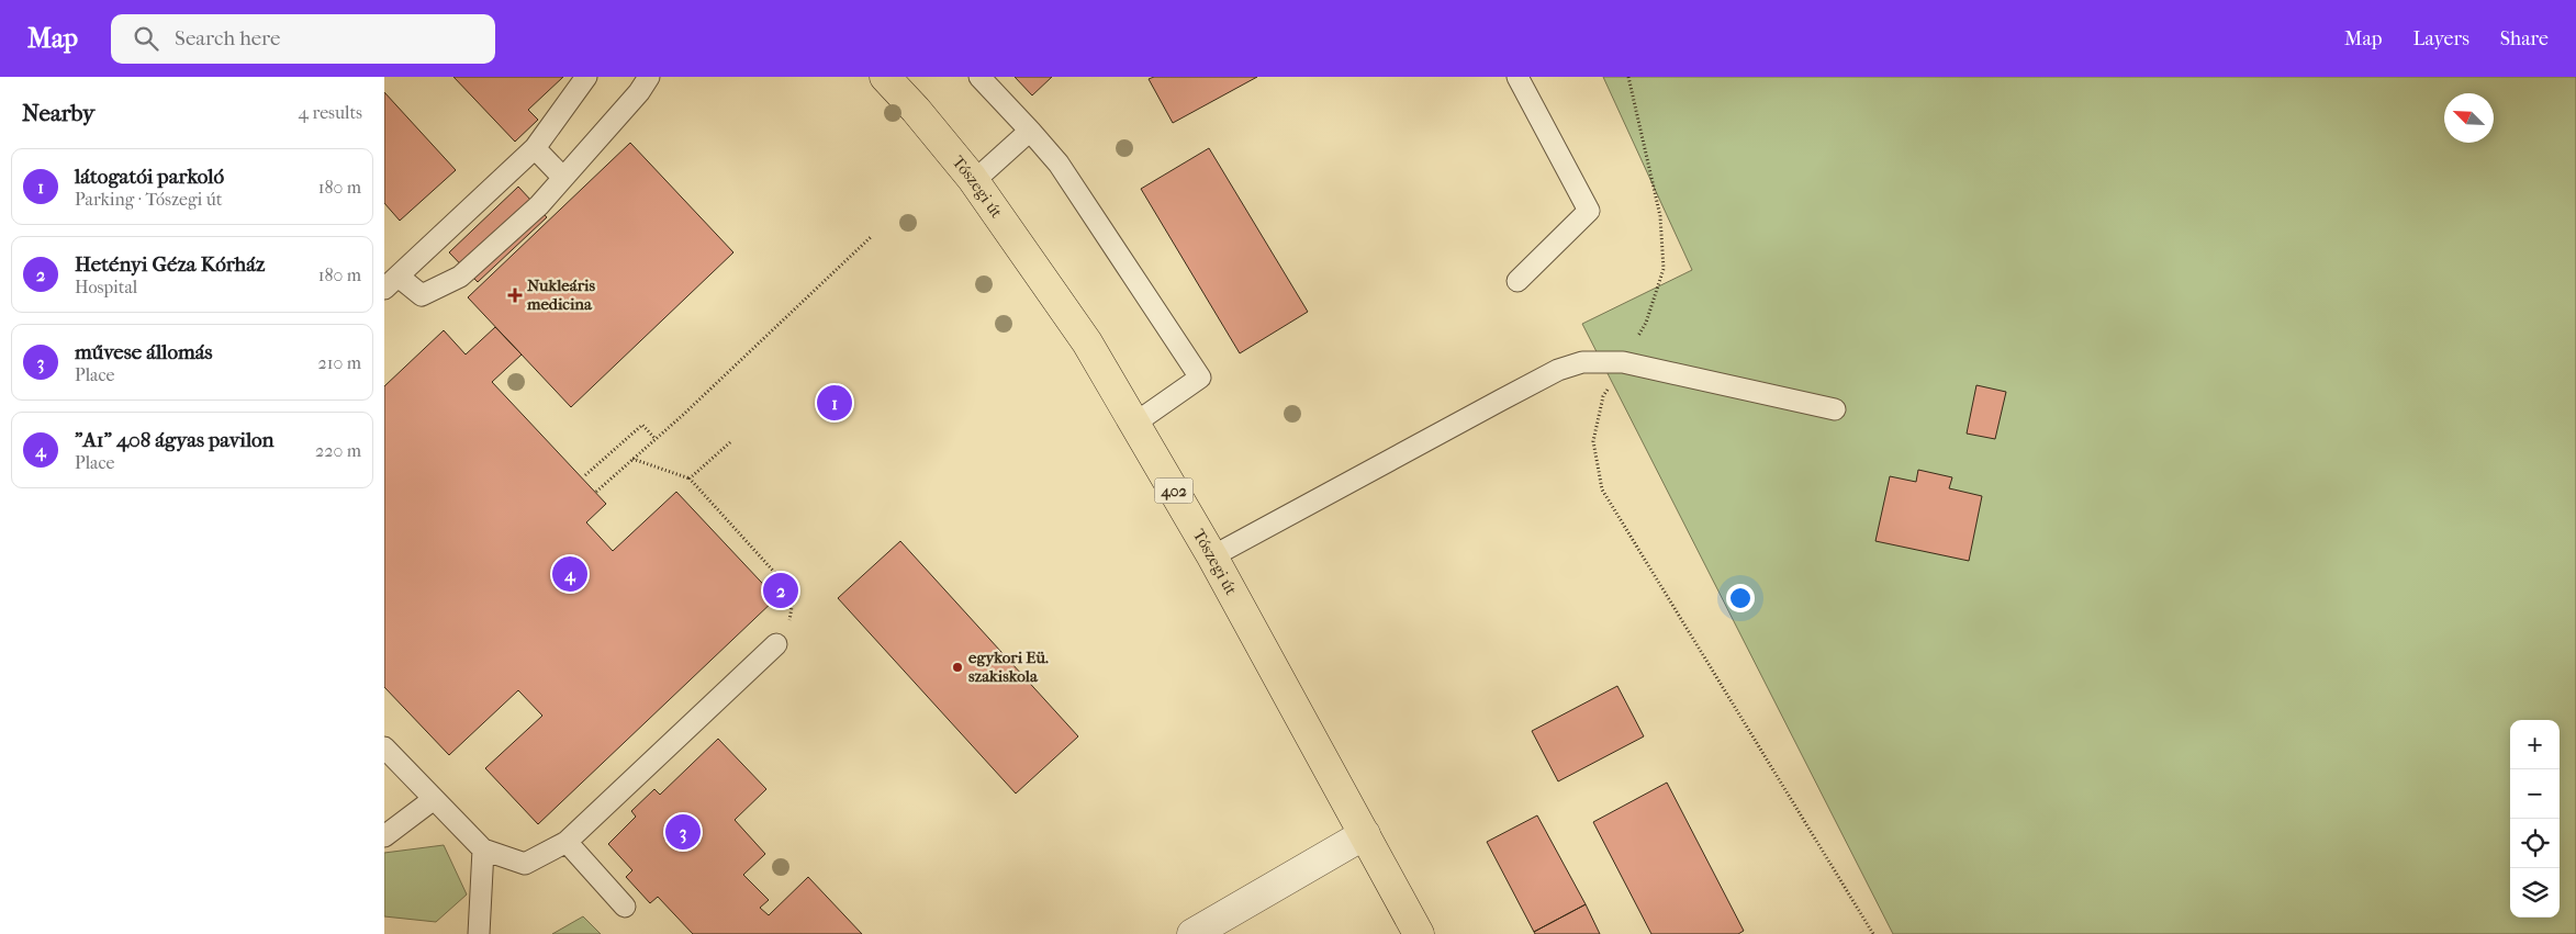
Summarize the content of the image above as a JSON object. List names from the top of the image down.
{
  "streets": {
    "main road": ["Tószegi út", "402"]
  },
  "places": {
    "health": ["Nukleáris medicina"],
    "other": ["egykori Eü. szakiskola"]
  },
  "north": "top left",
  "page": {
    "header": "Map",
    "search": "Search here",
    "nav": ["Map", "Layers", "Share"],
    "heading": ["Nearby", "4 results"],
    "list": [
      {
        "mark": "1",
        "name": "látogatói parkoló",
        "note": "Parking · Tószegi út",
        "value": "180 m"
      },
      {
        "mark": "2",
        "name": "Hetényi Géza Kórház",
        "note": "Hospital",
        "value": "180 m"
      },
      {
        "mark": "3",
        "name": "művese állomás",
        "note": "Place",
        "value": "210 m"
      },
      {
        "mark": "4",
        "name": "\"A1\" 408 ágyas pavilon",
        "note": "Place",
        "value": "220 m"
      }
    ],
    "pins": [
      "1",
      "4",
      "2",
      "3"
    ],
    "map_buttons": ["+", "−"]
  }
}
